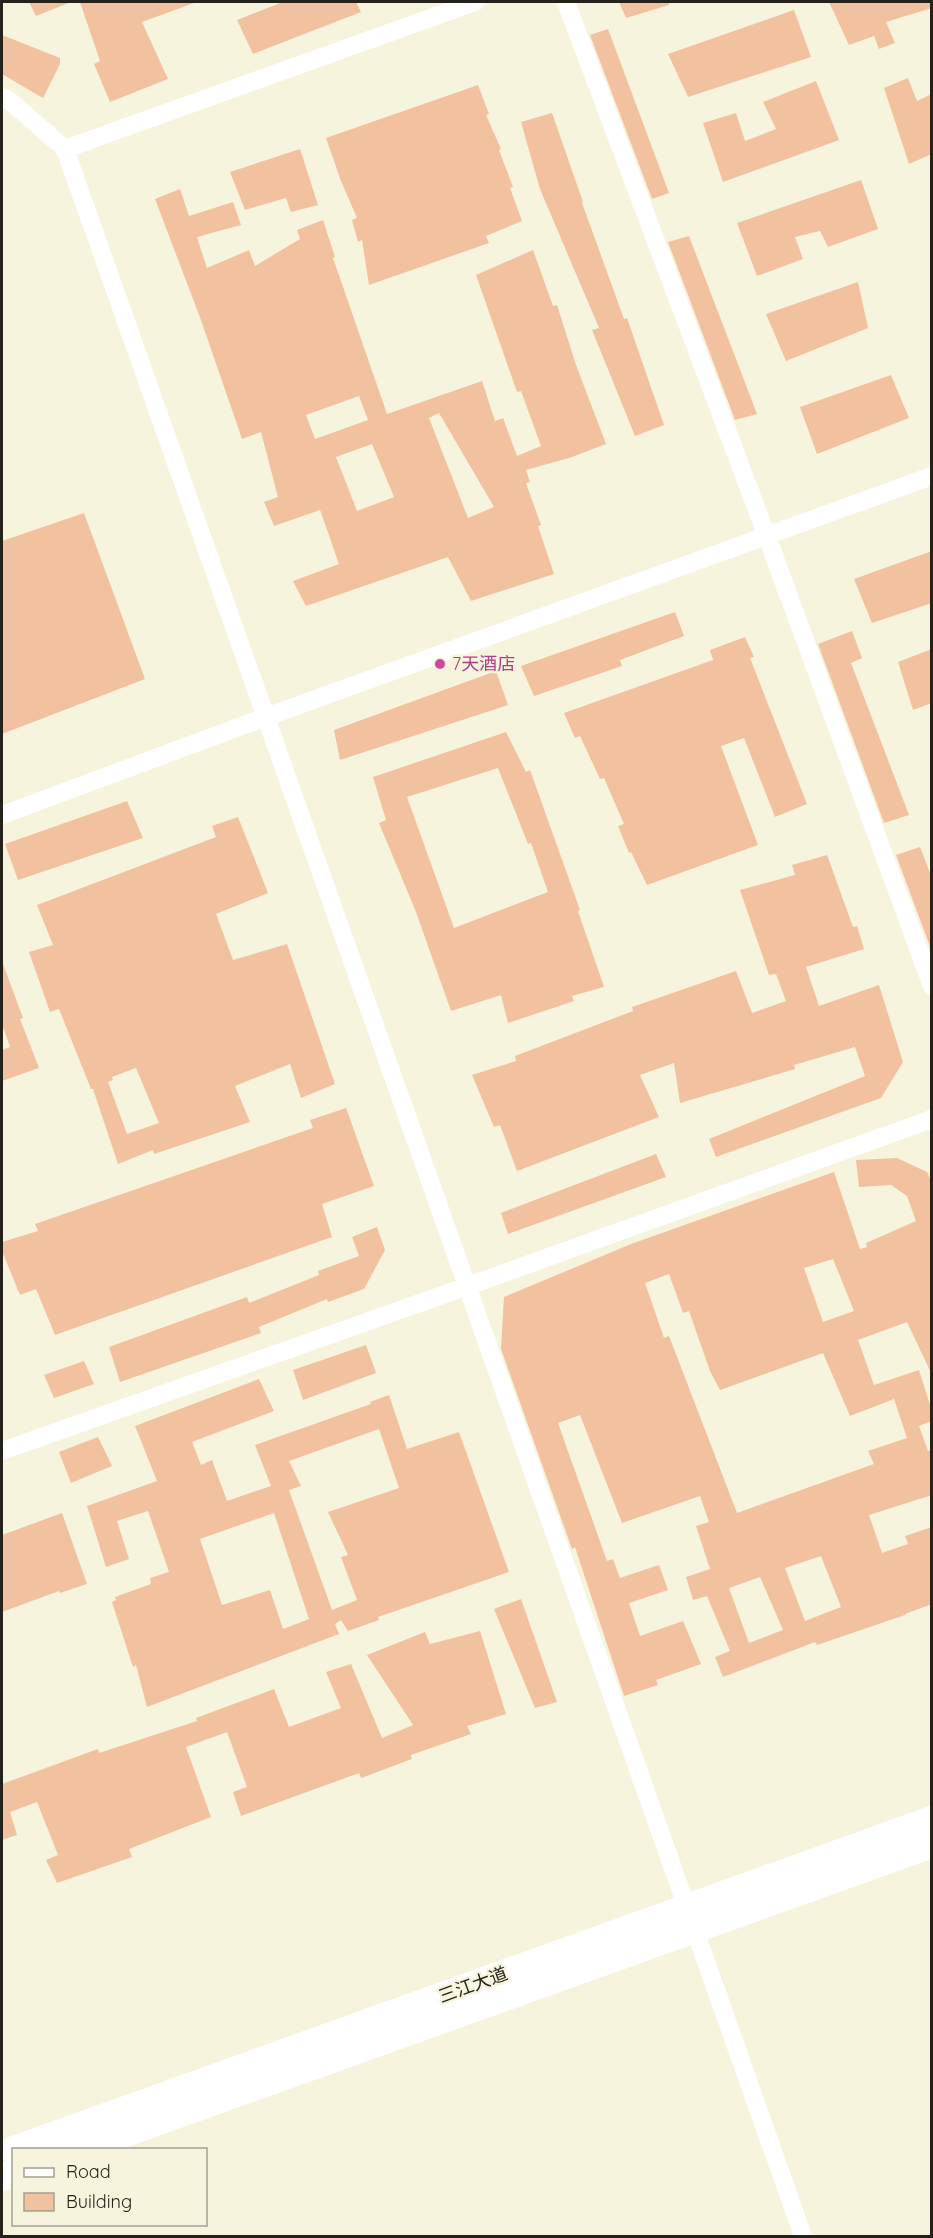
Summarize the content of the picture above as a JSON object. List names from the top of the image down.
{
  "streets": {
    "main road": ["三江大道"]
  },
  "places": ["7天酒店"],
  "legend": ["Road", "Building"]
}
